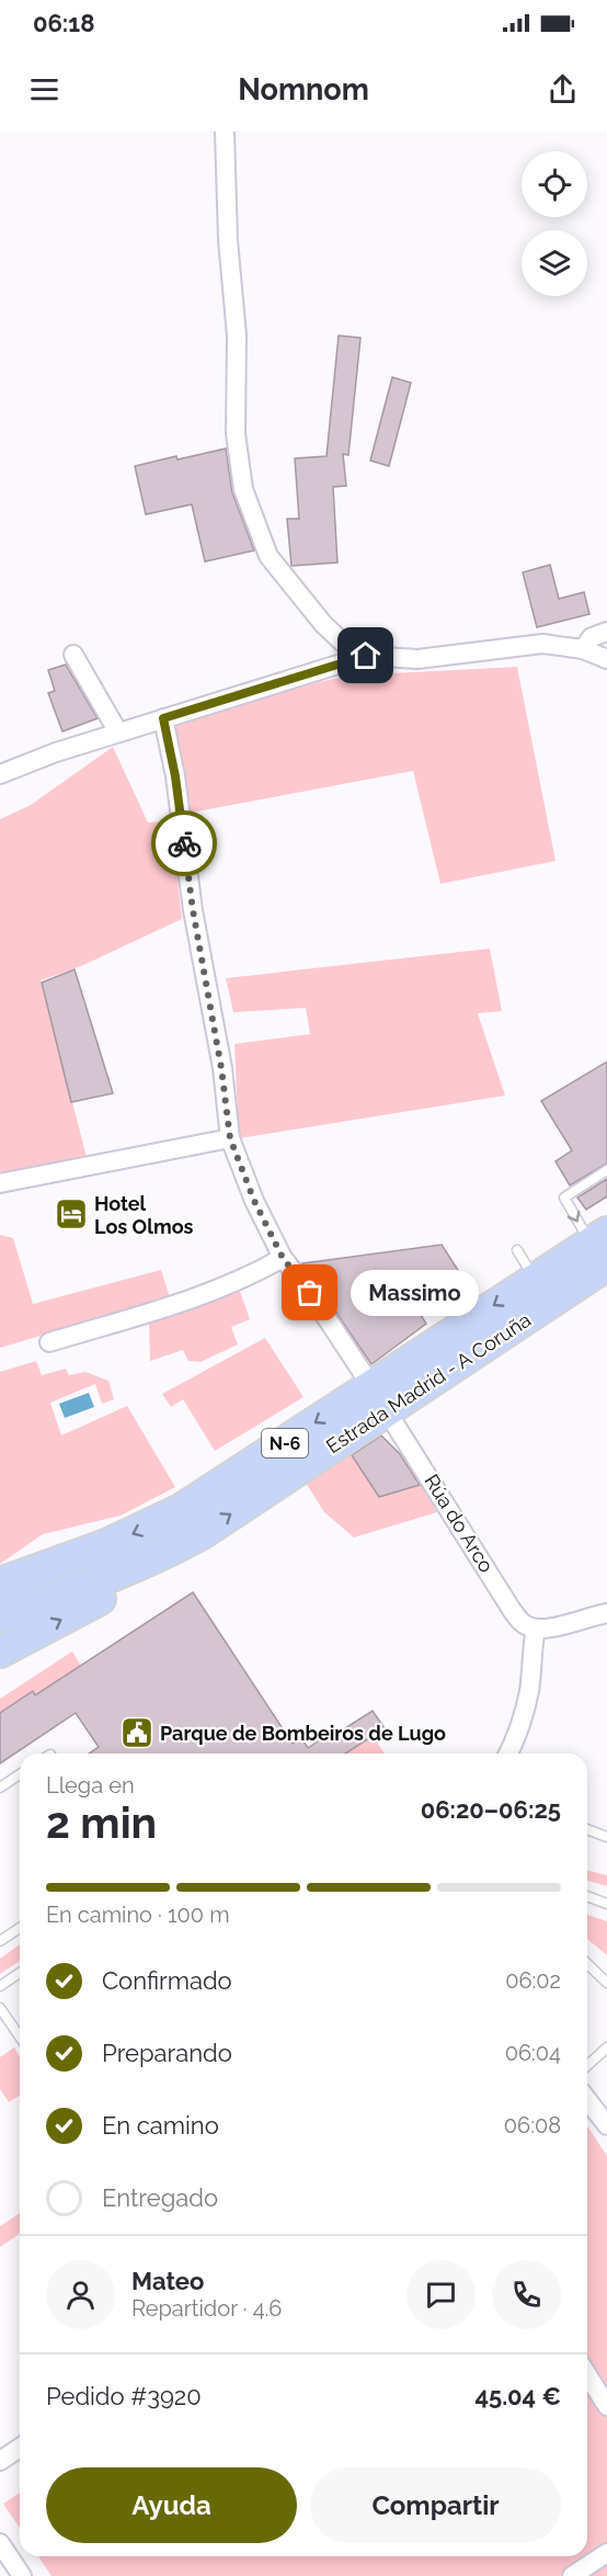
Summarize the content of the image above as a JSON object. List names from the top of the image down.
{
  "streets": {
    "highway": ["Estrada Madrid - A Coruña", "N-6"],
    "street": ["Rúa do Arco"]
  },
  "crossings": [
    ["Estrada Madrid - A Coruña", "N-6"],
    ["Estrada Madrid - A Coruña", "Rúa do Arco"]
  ],
  "places": {
    "hotel": ["Hotel Los Olmos"],
    "other": ["Massimo"],
    "public building": ["Parque de Bombeiros de Lugo"]
  },
  "page": {
    "status": "06:18",
    "header": "Nomnom",
    "bubble": "Massimo",
    "heading": ["2 min", "Llega en", "06:20–06:25"],
    "panel": [
      "Mateo",
      "Repartidor · 4.6",
      "Pedido #3920",
      "45.04 €"
    ],
    "bar": "En camino · 100 m",
    "list": [
      ["Confirmado", "06:02"],
      ["Preparando", "06:04"],
      ["En camino", "06:08"],
      "Entregado"
    ],
    "buttons": ["Ayuda", "Compartir"]
  }
}
